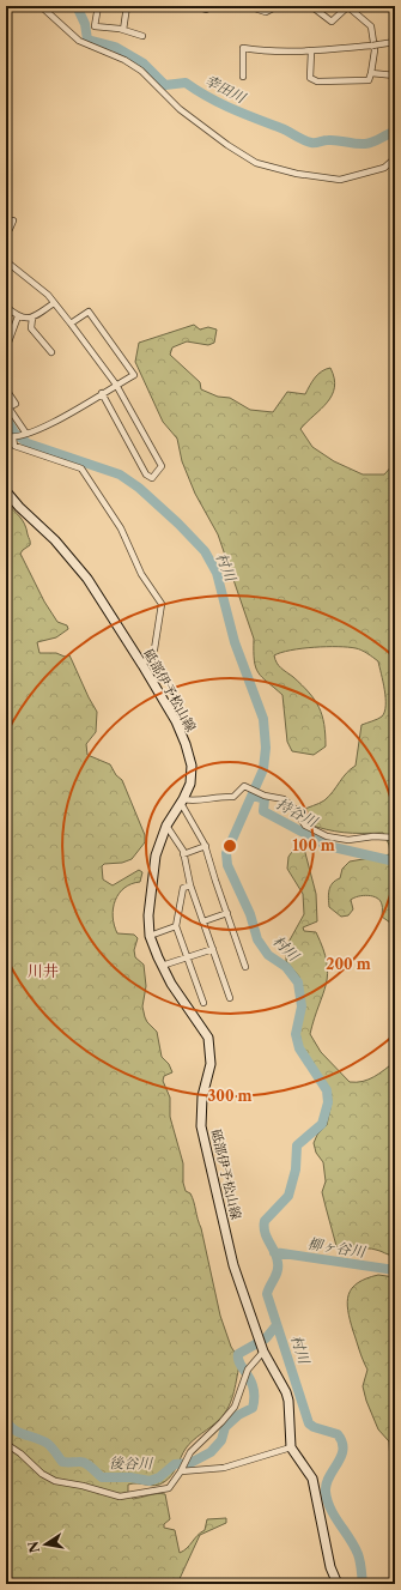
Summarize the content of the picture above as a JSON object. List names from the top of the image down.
{
  "streets": {
    "main road": ["砥部伊予松山線"]
  },
  "districts": ["川井"],
  "water": [
    "幸田川",
    "村川",
    "持谷川",
    "柳ヶ谷川",
    "後谷川"
  ],
  "north": "left",
  "rings": ["100 m", "200 m", "300 m"]
}
